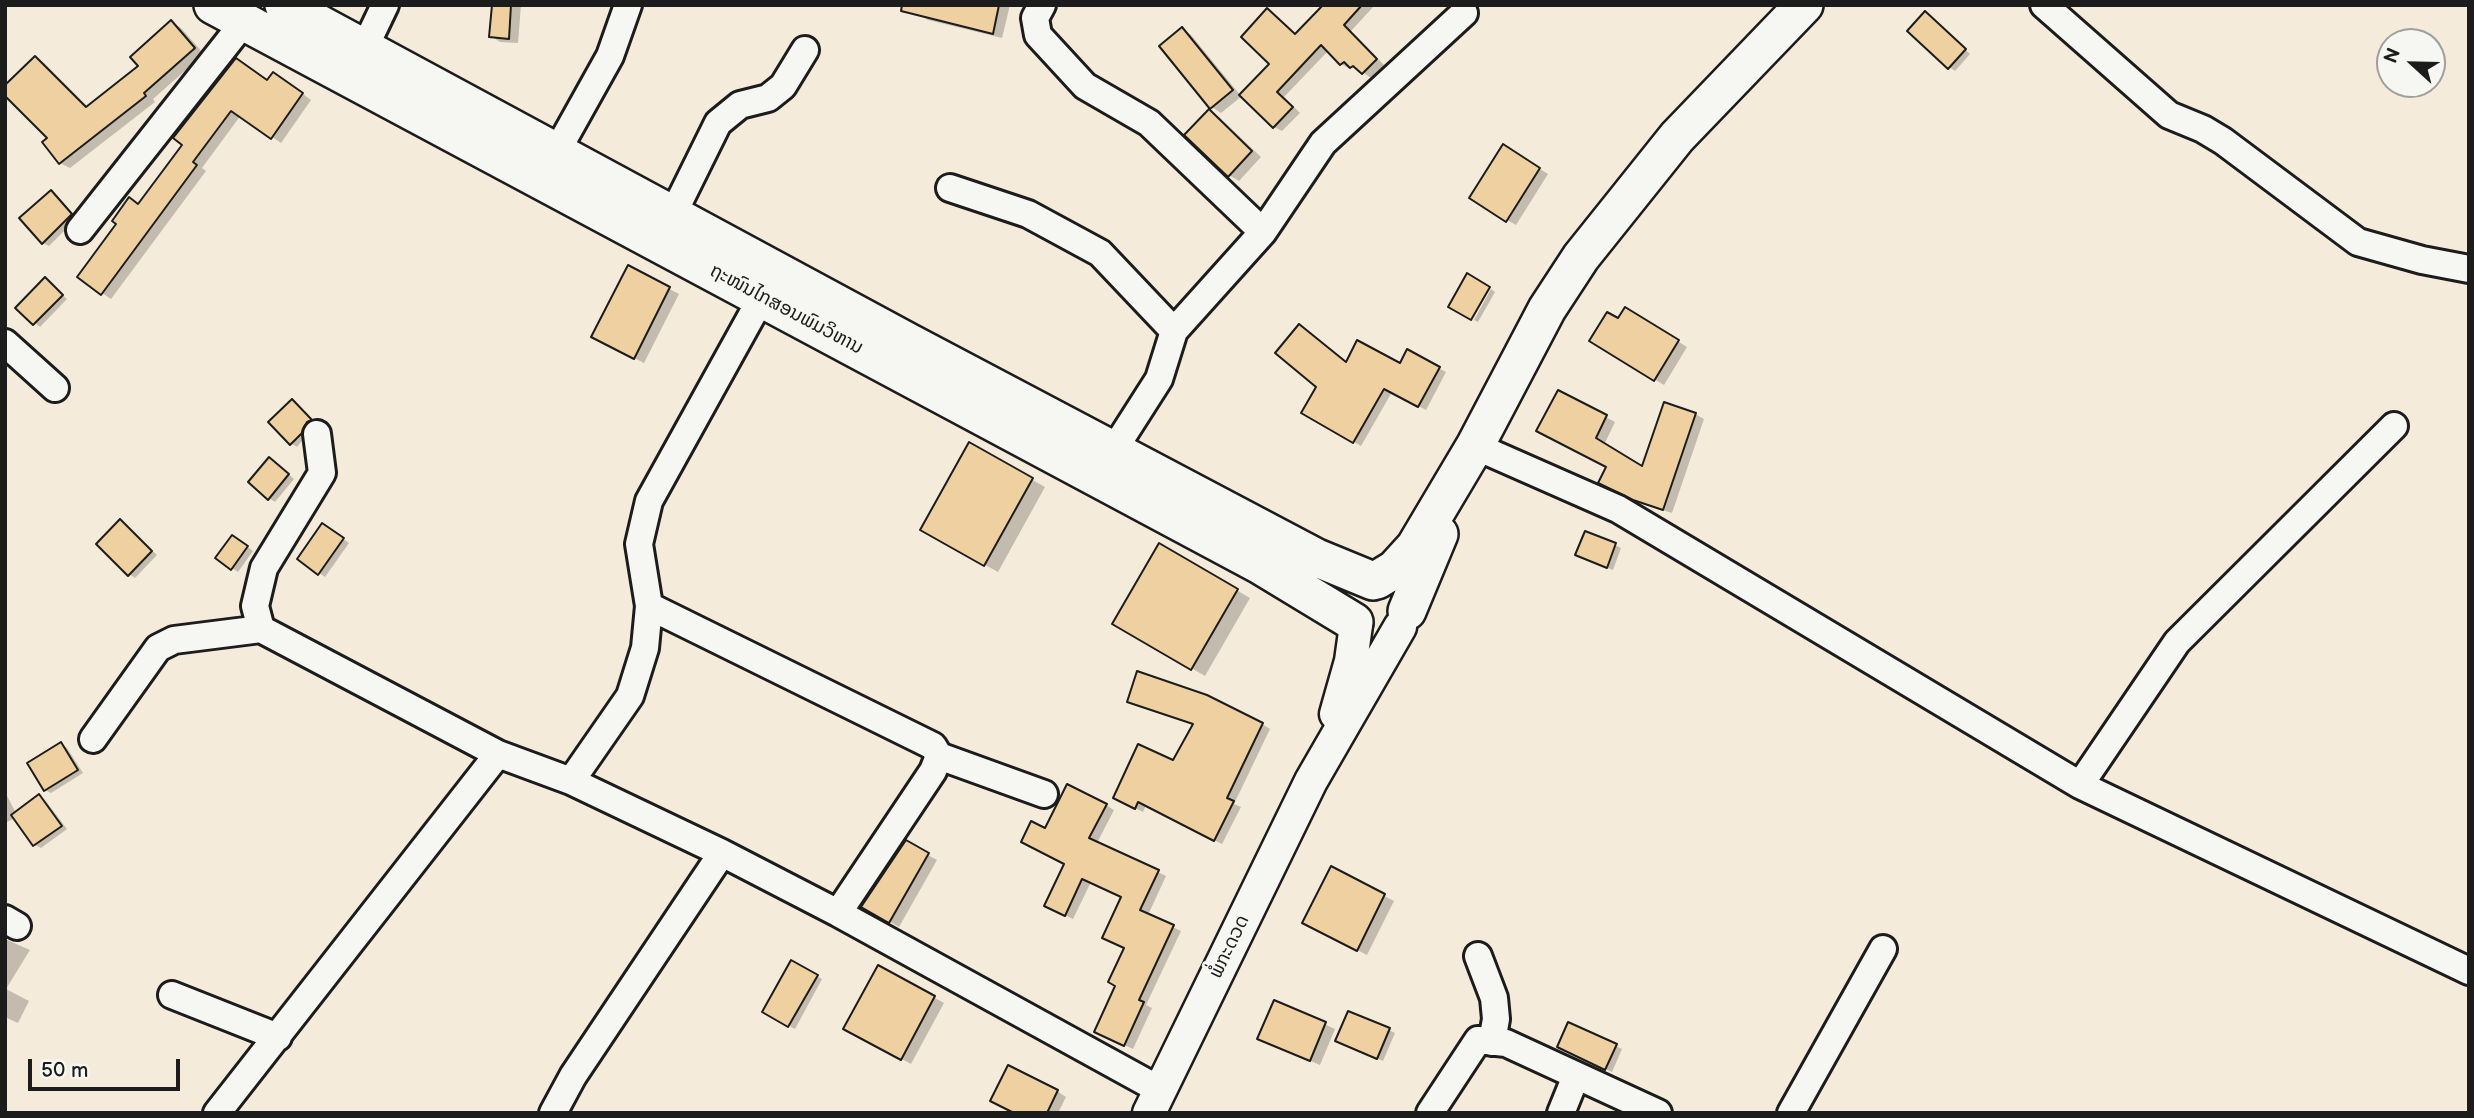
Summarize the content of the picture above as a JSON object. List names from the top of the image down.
{
  "streets": {
    "highway": ["ຖະໜົນໄກສອນພົມວິຫານ"],
    "main road": ["ພໍ່ກະດວດ"]
  },
  "scale_bar": "50 m",
  "north": "left"
}
